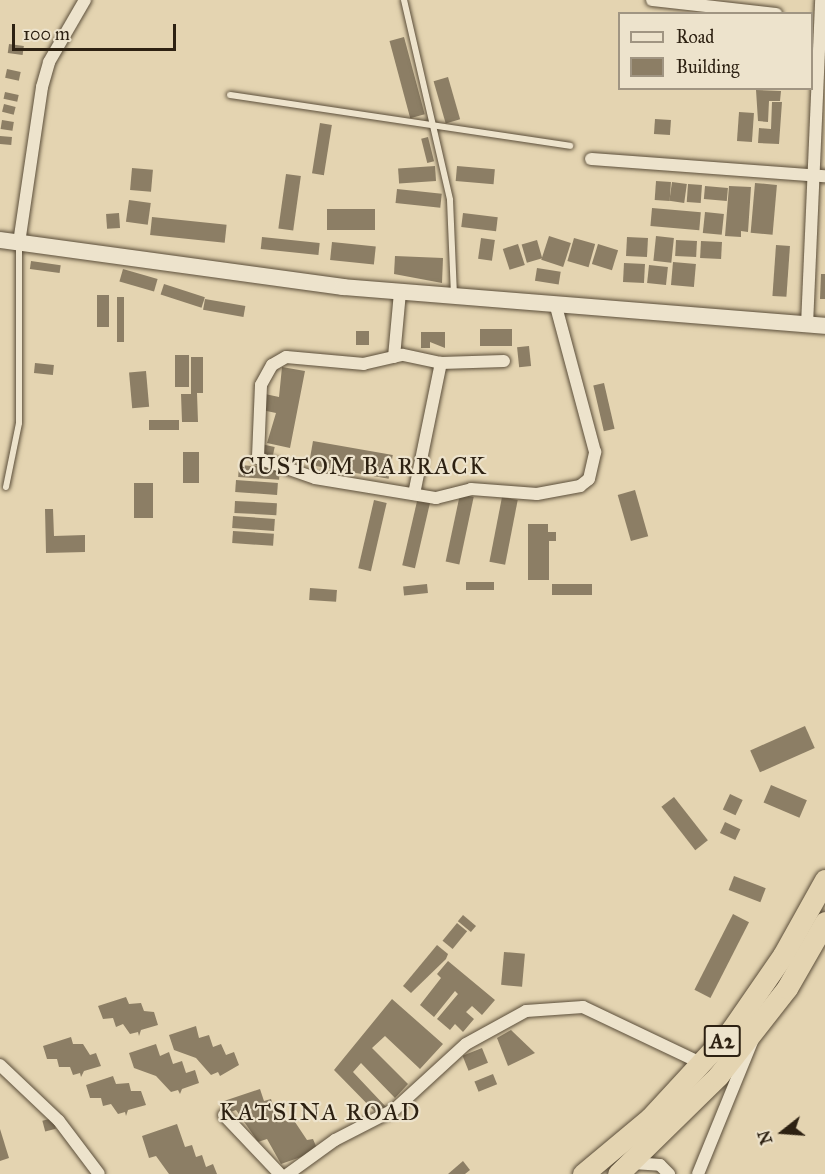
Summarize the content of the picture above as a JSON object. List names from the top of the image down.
{
  "streets": {
    "highway": ["A2"]
  },
  "districts": ["CUSTOM BARRACK", "KATSINA ROAD"],
  "legend": ["Road", "Building"],
  "scale_bar": "100 m",
  "north": "left"
}
